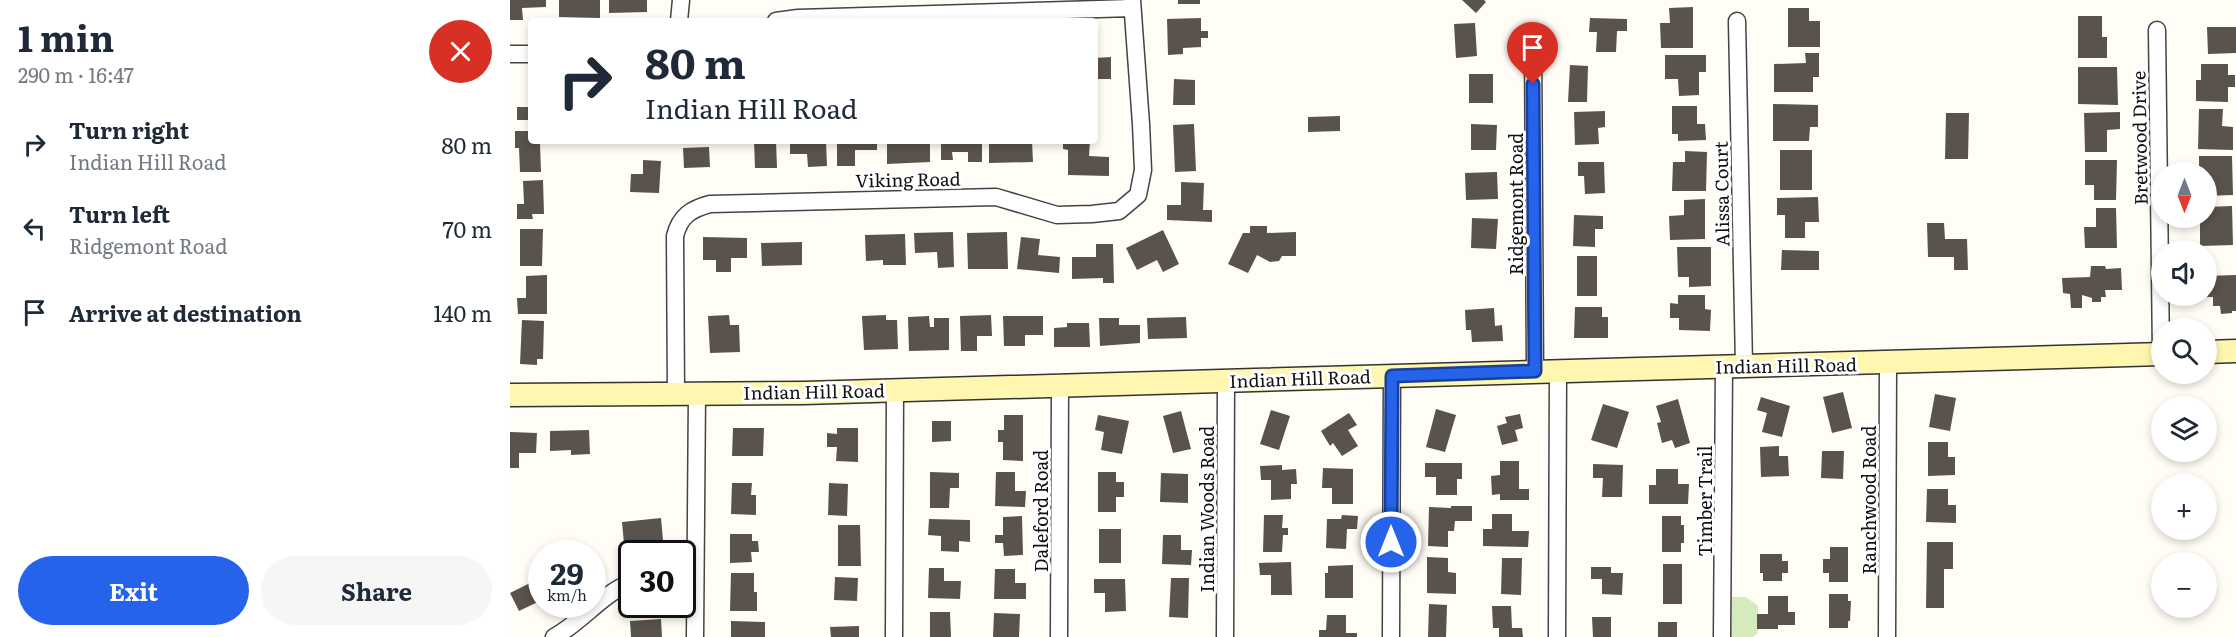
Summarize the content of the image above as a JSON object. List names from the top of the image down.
{
  "streets": {
    "street": [
      "Bretwood Drive",
      "Viking Road",
      "Alissa Court",
      "Ridgemont Road",
      "Indian Hill Road",
      "Ranchwood Road",
      "Timber Trail",
      "Indian Woods Road",
      "Daleford Road"
    ]
  },
  "crossings": [
    ["Viking Road", "Indian Hill Road"],
    ["Alissa Court", "Indian Hill Road"],
    ["Alissa Court", "Timber Trail"],
    ["Ridgemont Road", "Indian Hill Road"],
    ["Indian Hill Road", "Ranchwood Road"],
    ["Indian Hill Road", "Timber Trail"],
    ["Indian Hill Road", "Indian Woods Road"],
    ["Indian Hill Road", "Daleford Road"]
  ],
  "north": "bottom",
  "page": {
    "heading": ["1 min", "290 m · 16:47"],
    "turn": ["80 m", "Indian Hill Road"],
    "list": [
      {
        "name": "Turn right",
        "note": "Indian Hill Road",
        "value": "80 m"
      },
      {
        "name": "Turn left",
        "note": "Ridgemont Road",
        "value": "70 m"
      },
      {
        "name": "Arrive at destination",
        "value": "140 m"
      }
    ],
    "map_buttons": ["+", "−"],
    "speed": "29 km/h",
    "limit": "30",
    "buttons": ["Exit", "Share"]
  }
}
